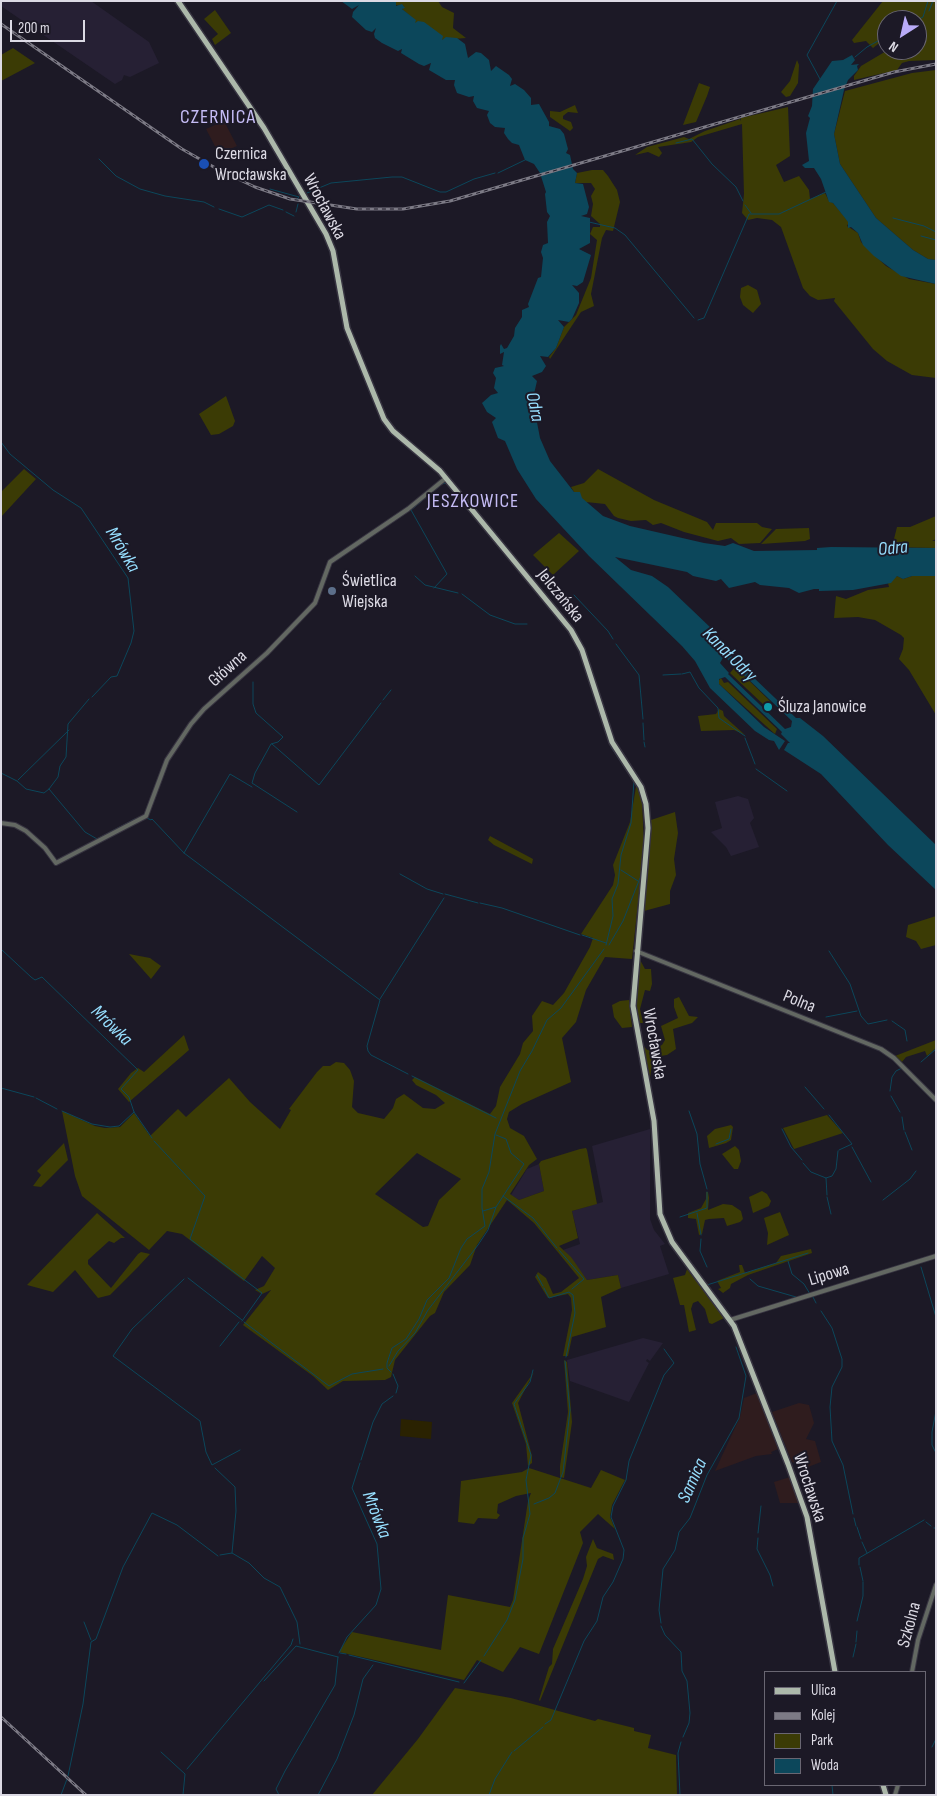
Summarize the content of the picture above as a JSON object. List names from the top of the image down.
{
  "streets": {
    "main road": ["Wrocławska", "Jelczańska"],
    "street": [
      "Główna",
      "Polna",
      "Lipowa",
      "Szkolna"
    ]
  },
  "crossings": [
    ["Wrocławska", "Jelczańska"],
    ["Wrocławska", "Polna"],
    ["Wrocławska", "Lipowa"],
    ["Jelczańska", "Główna"]
  ],
  "districts": ["CZERNICA", "JESZKOWICE"],
  "water": [
    "Odra",
    "Mrówka",
    "Kanał Odry",
    "Samica"
  ],
  "places": ["Czernica Wrocławska", "Świetlica Wiejska", "Śluza Janowice"],
  "legend": [
    "Ulica",
    "Kolej",
    "Park",
    "Woda"
  ],
  "scale_bar": "200 m",
  "north": "bottom left"
}
